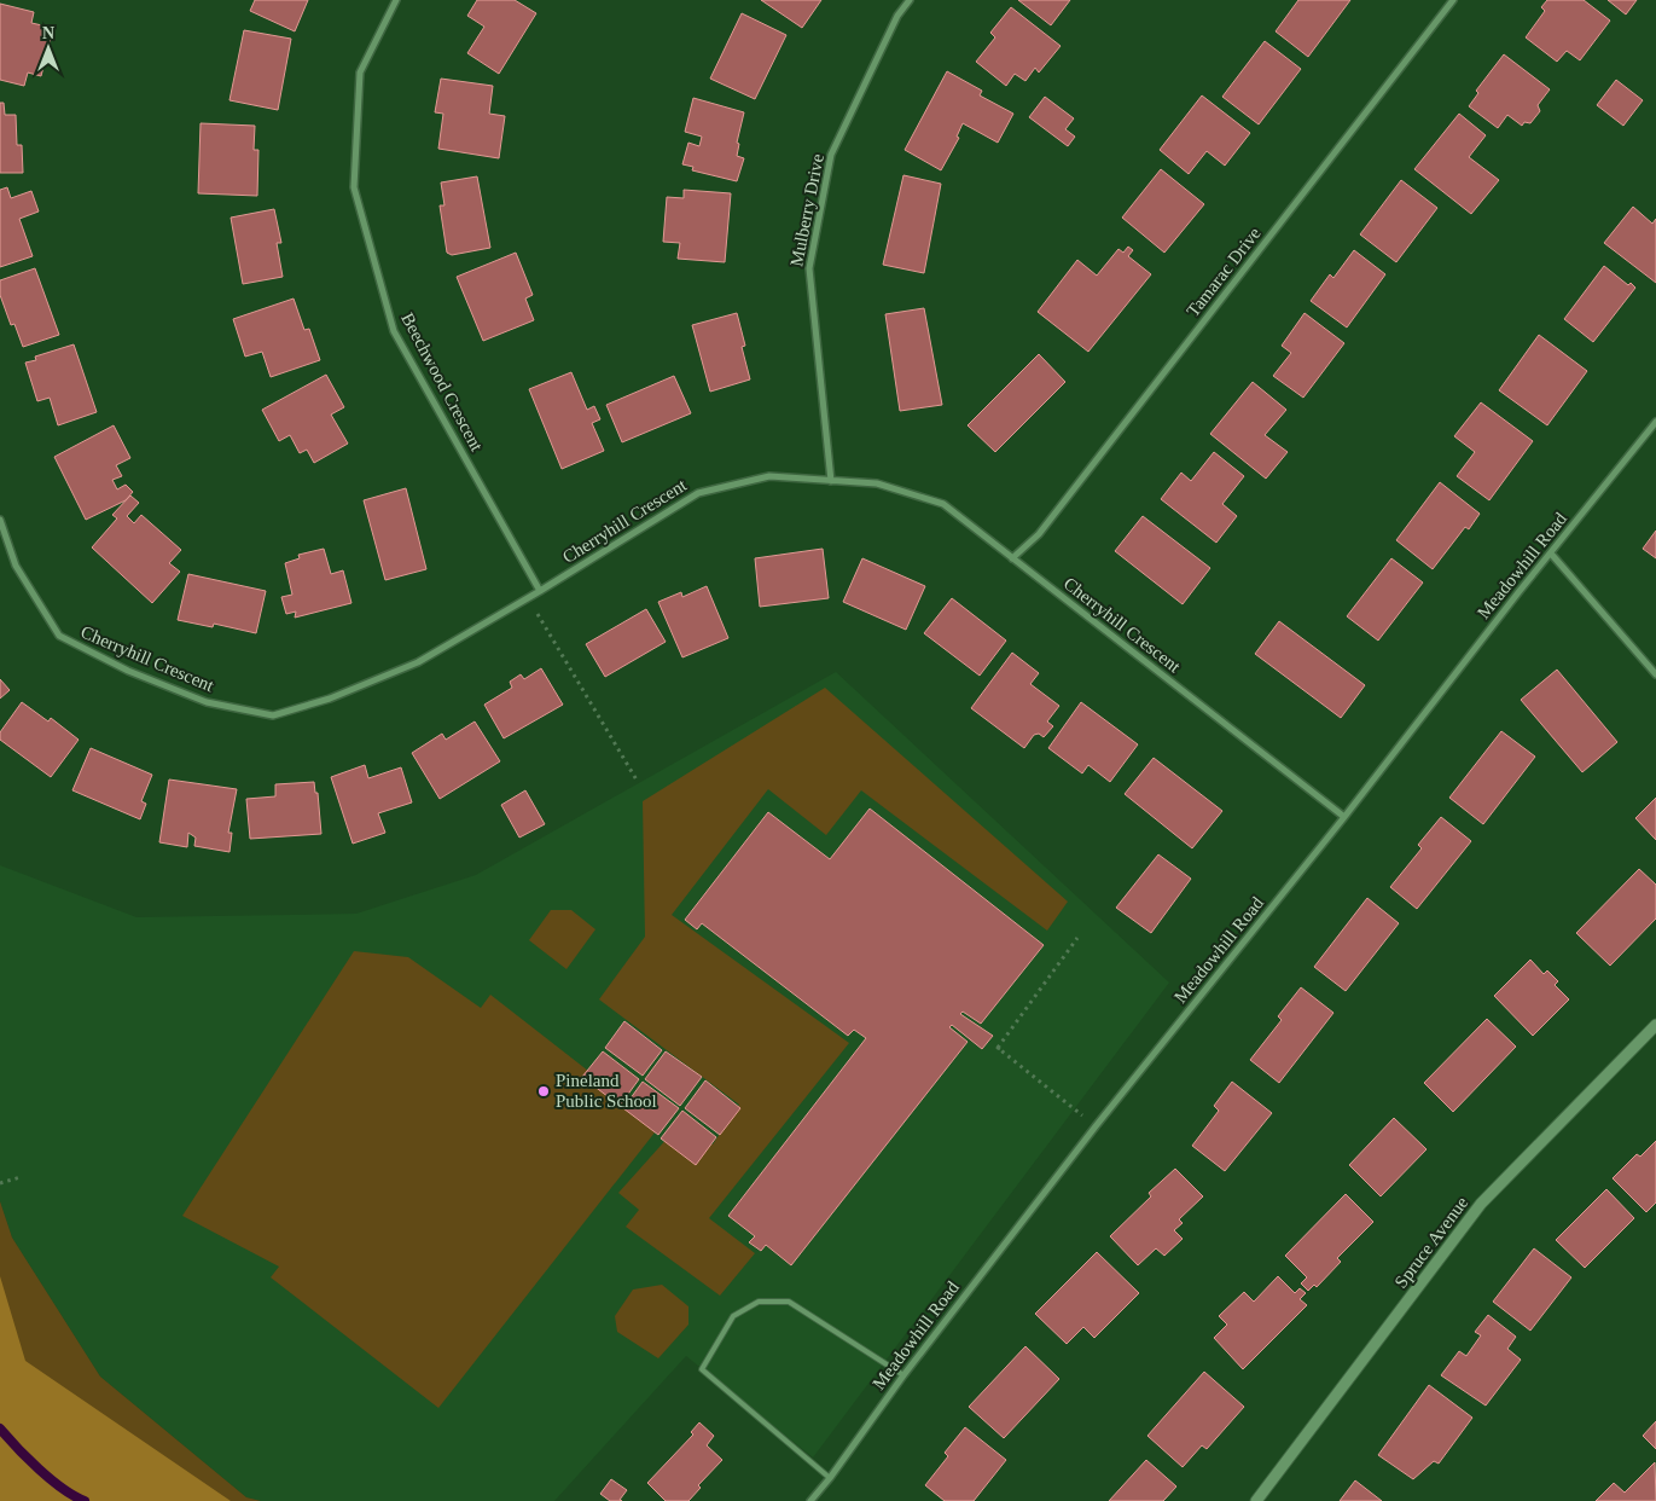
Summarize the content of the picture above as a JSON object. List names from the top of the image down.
{
  "streets": {
    "street": [
      "Mulberry Drive",
      "Tamarac Drive",
      "Beechwood Crescent",
      "Cherryhill Crescent",
      "Meadowhill Road",
      "Spruce Avenue"
    ]
  },
  "crossings": [
    ["Mulberry Drive", "Cherryhill Crescent"],
    ["Tamarac Drive", "Cherryhill Crescent"],
    ["Beechwood Crescent", "Cherryhill Crescent"],
    ["Cherryhill Crescent", "Meadowhill Road"]
  ],
  "places": ["Pineland Public School"],
  "north": "top"
}
